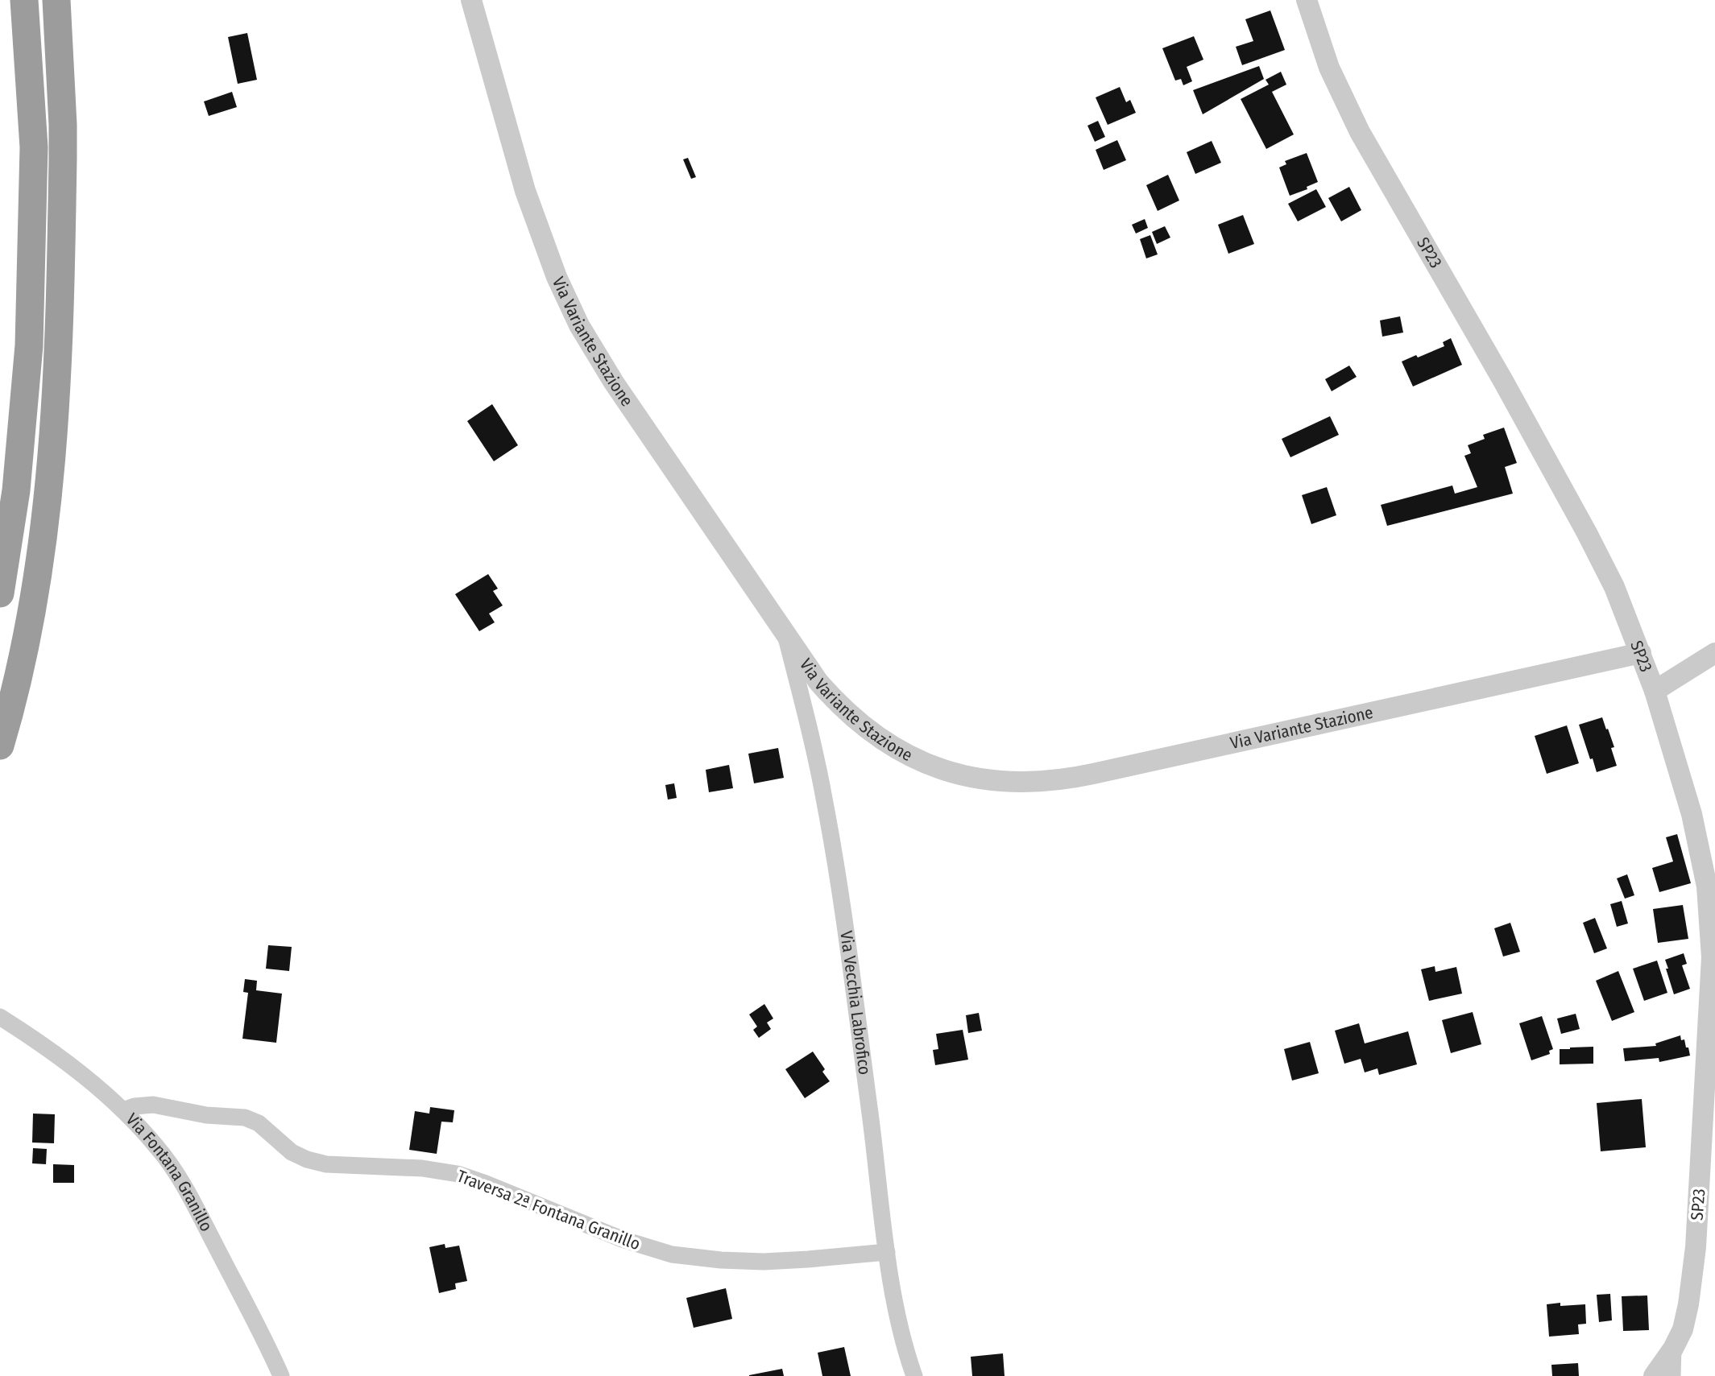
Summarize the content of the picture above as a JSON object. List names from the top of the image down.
{
  "streets": {
    "street": [
      "SP23",
      "Via Variante Stazione",
      "Via Vecchia Labrofico",
      "Via Fontana Granillo",
      "Traversa 2ª Fontana Granillo"
    ]
  },
  "crossings": [
    ["SP23", "Via Variante Stazione"],
    ["Via Variante Stazione", "Via Vecchia Labrofico"],
    ["Via Vecchia Labrofico", "Traversa 2ª Fontana Granillo"],
    ["Via Fontana Granillo", "Traversa 2ª Fontana Granillo"]
  ]
}
